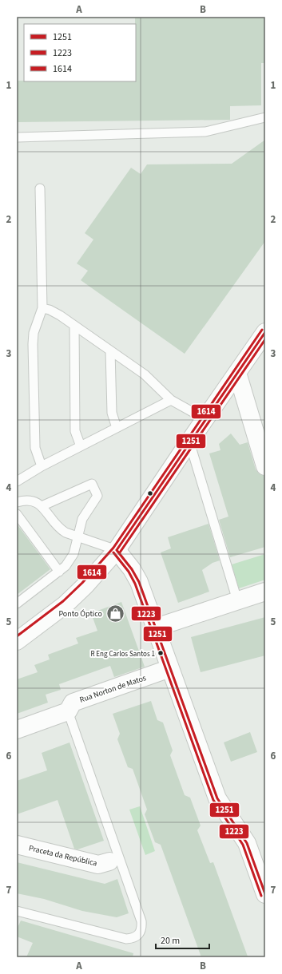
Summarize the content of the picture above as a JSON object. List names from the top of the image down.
{
  "streets": {
    "street": ["Rua Norton de Matos", "Praceta da República"]
  },
  "places": {
    "shop": ["Ponto Óptico"],
    "other": ["R Eng Carlos Santos 1"]
  },
  "lines": ["transit line 1614", "transit line 1251", "transit line 1223"],
  "legend": ["1251", "1223", "1614"],
  "scale_bar": "20 m",
  "grid": {
    "columns": ["A", "B"],
    "rows": [
      "1",
      "2",
      "3",
      "4",
      "5",
      "6",
      "7"
    ]
  }
}
